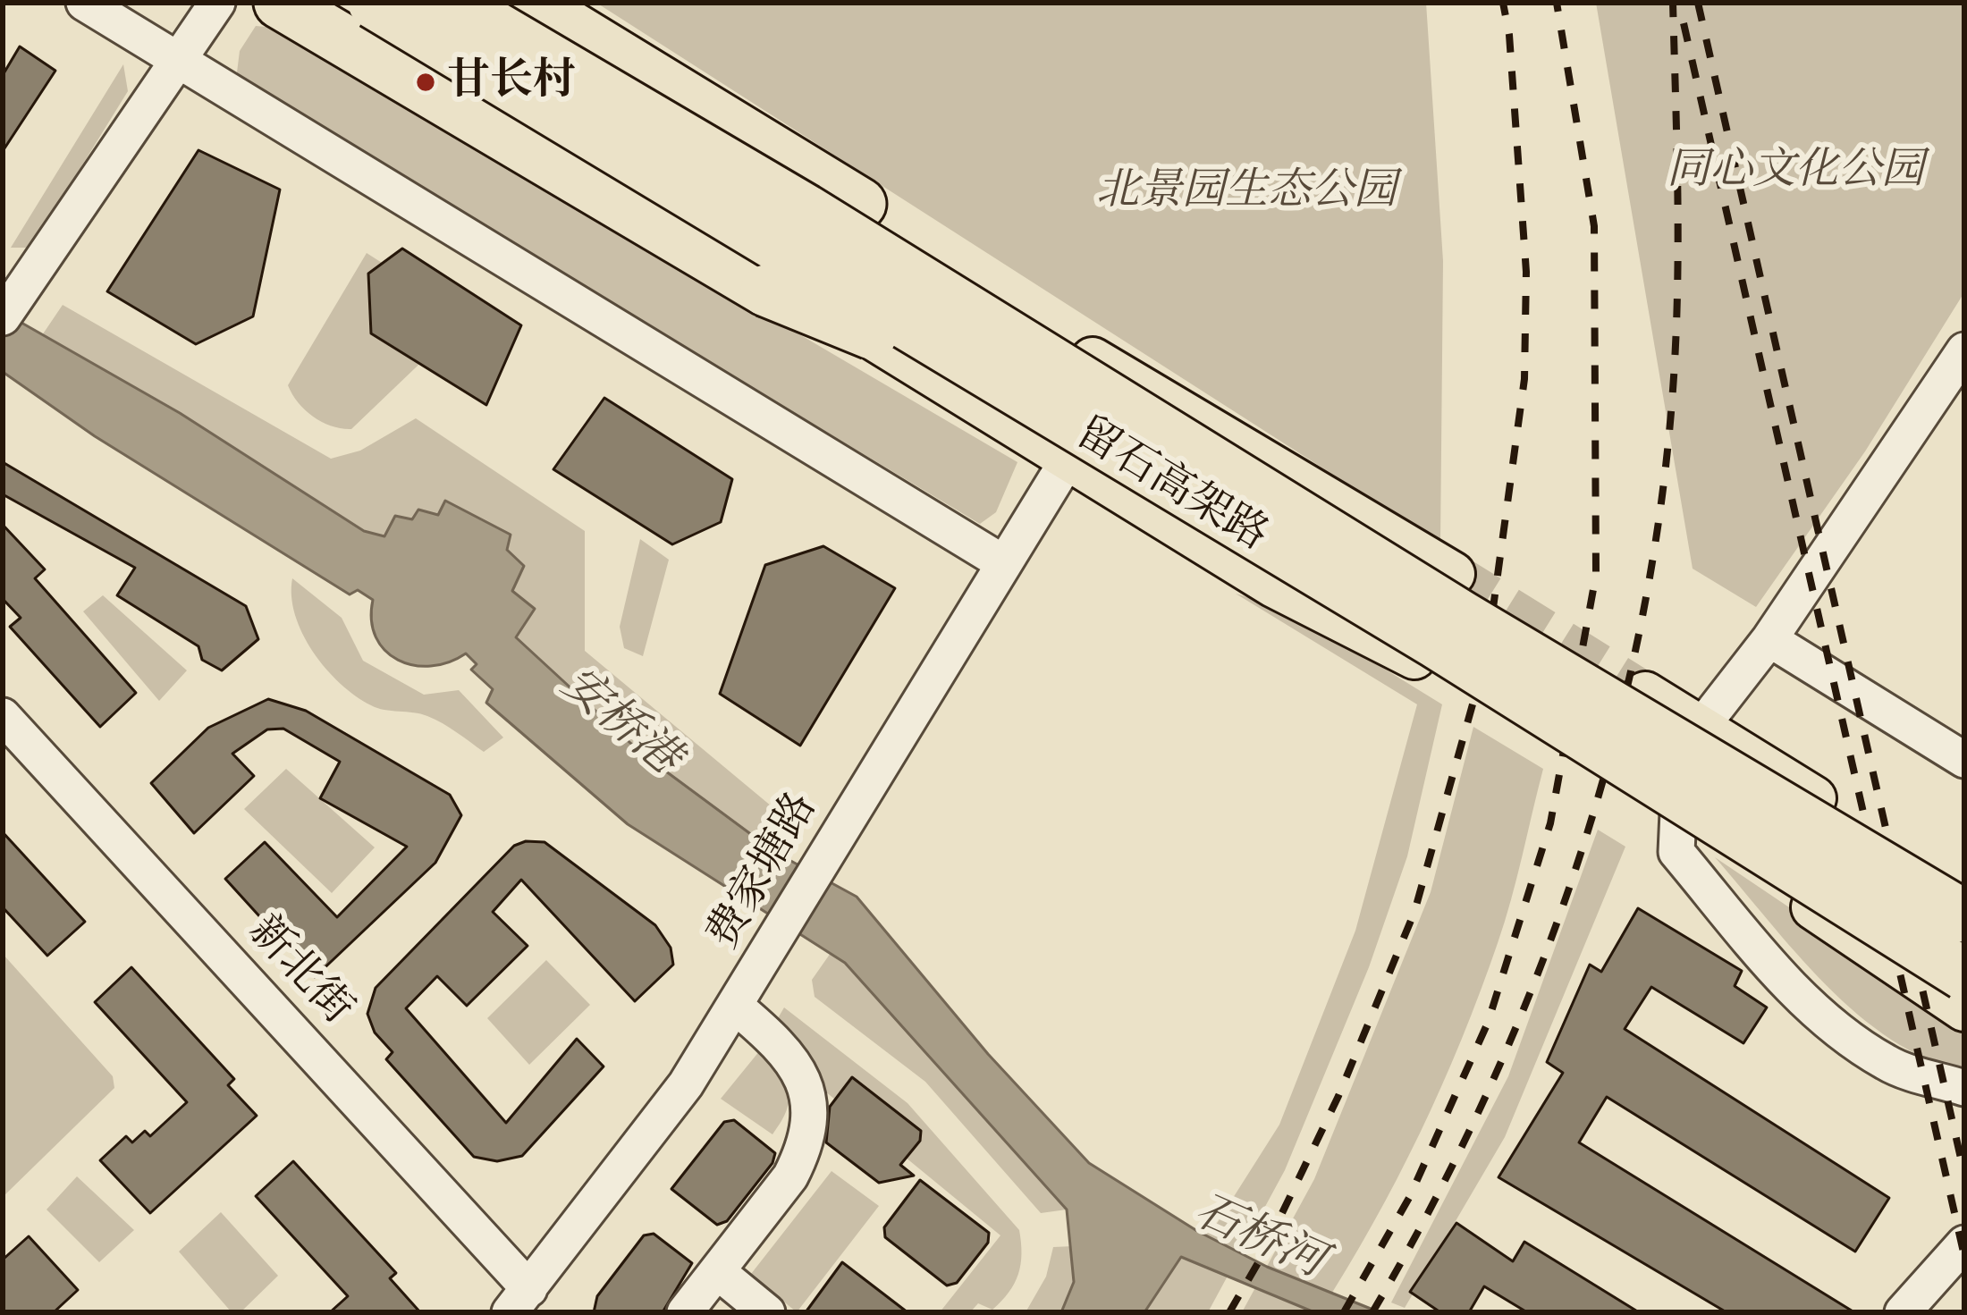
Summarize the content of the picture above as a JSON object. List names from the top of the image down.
{
  "streets": {
    "highway": ["留石高架路"],
    "street": ["费家塘路", "新北街"]
  },
  "crossings": [
    ["费家塘路", "新北街"]
  ],
  "water": ["安桥港", "石桥河"],
  "parks": ["同心文化公园", "北景园生态公园"],
  "places": ["甘长村"]
}
